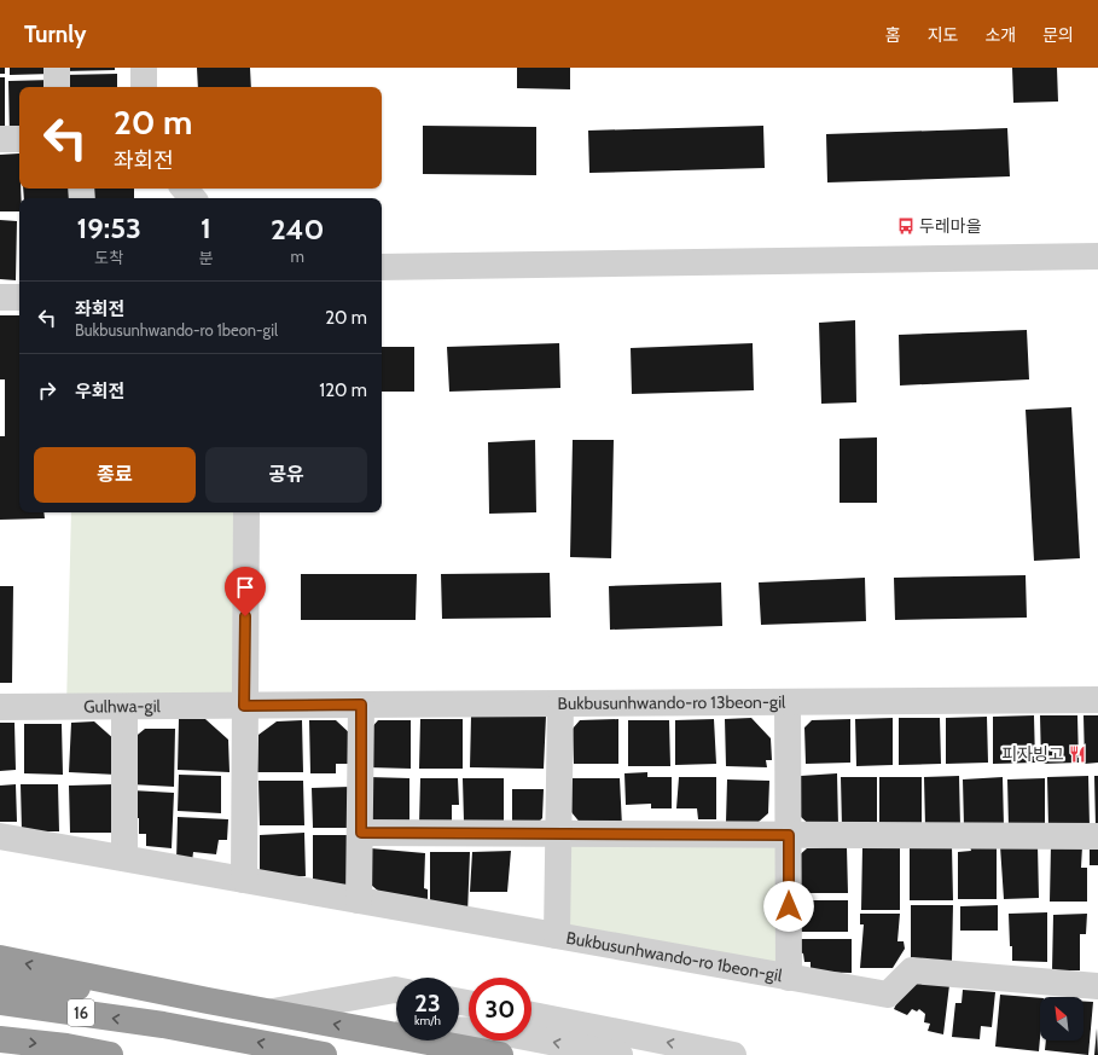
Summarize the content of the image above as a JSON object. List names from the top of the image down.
{
  "streets": {
    "highway": ["16"],
    "street": ["Bukbusunhwando-ro 13beon-gil", "Gulhwa-gil", "Bukbusunhwando-ro 1beon-gil"]
  },
  "crossings": [
    ["Bukbusunhwando-ro 13beon-gil", "Gulhwa-gil"]
  ],
  "places": {
    "bus stop": ["두레마을"],
    "restaurant": ["피자빙고"]
  },
  "north": "top left",
  "page": {
    "header": "Turnly",
    "nav": [
      "홈",
      "지도",
      "소개",
      "문의"
    ],
    "turn": ["20 m", "좌회전"],
    "eta": [
      "19:53",
      "도착",
      "1",
      "분",
      "240",
      "m"
    ],
    "list": [
      {
        "name": "좌회전",
        "note": "Bukbusunhwando-ro 1beon-gil",
        "value": "20 m"
      },
      {
        "name": "우회전",
        "value": "120 m"
      }
    ],
    "buttons": ["종료", "공유"],
    "speed": "23 km/h",
    "limit": "30"
  }
}
